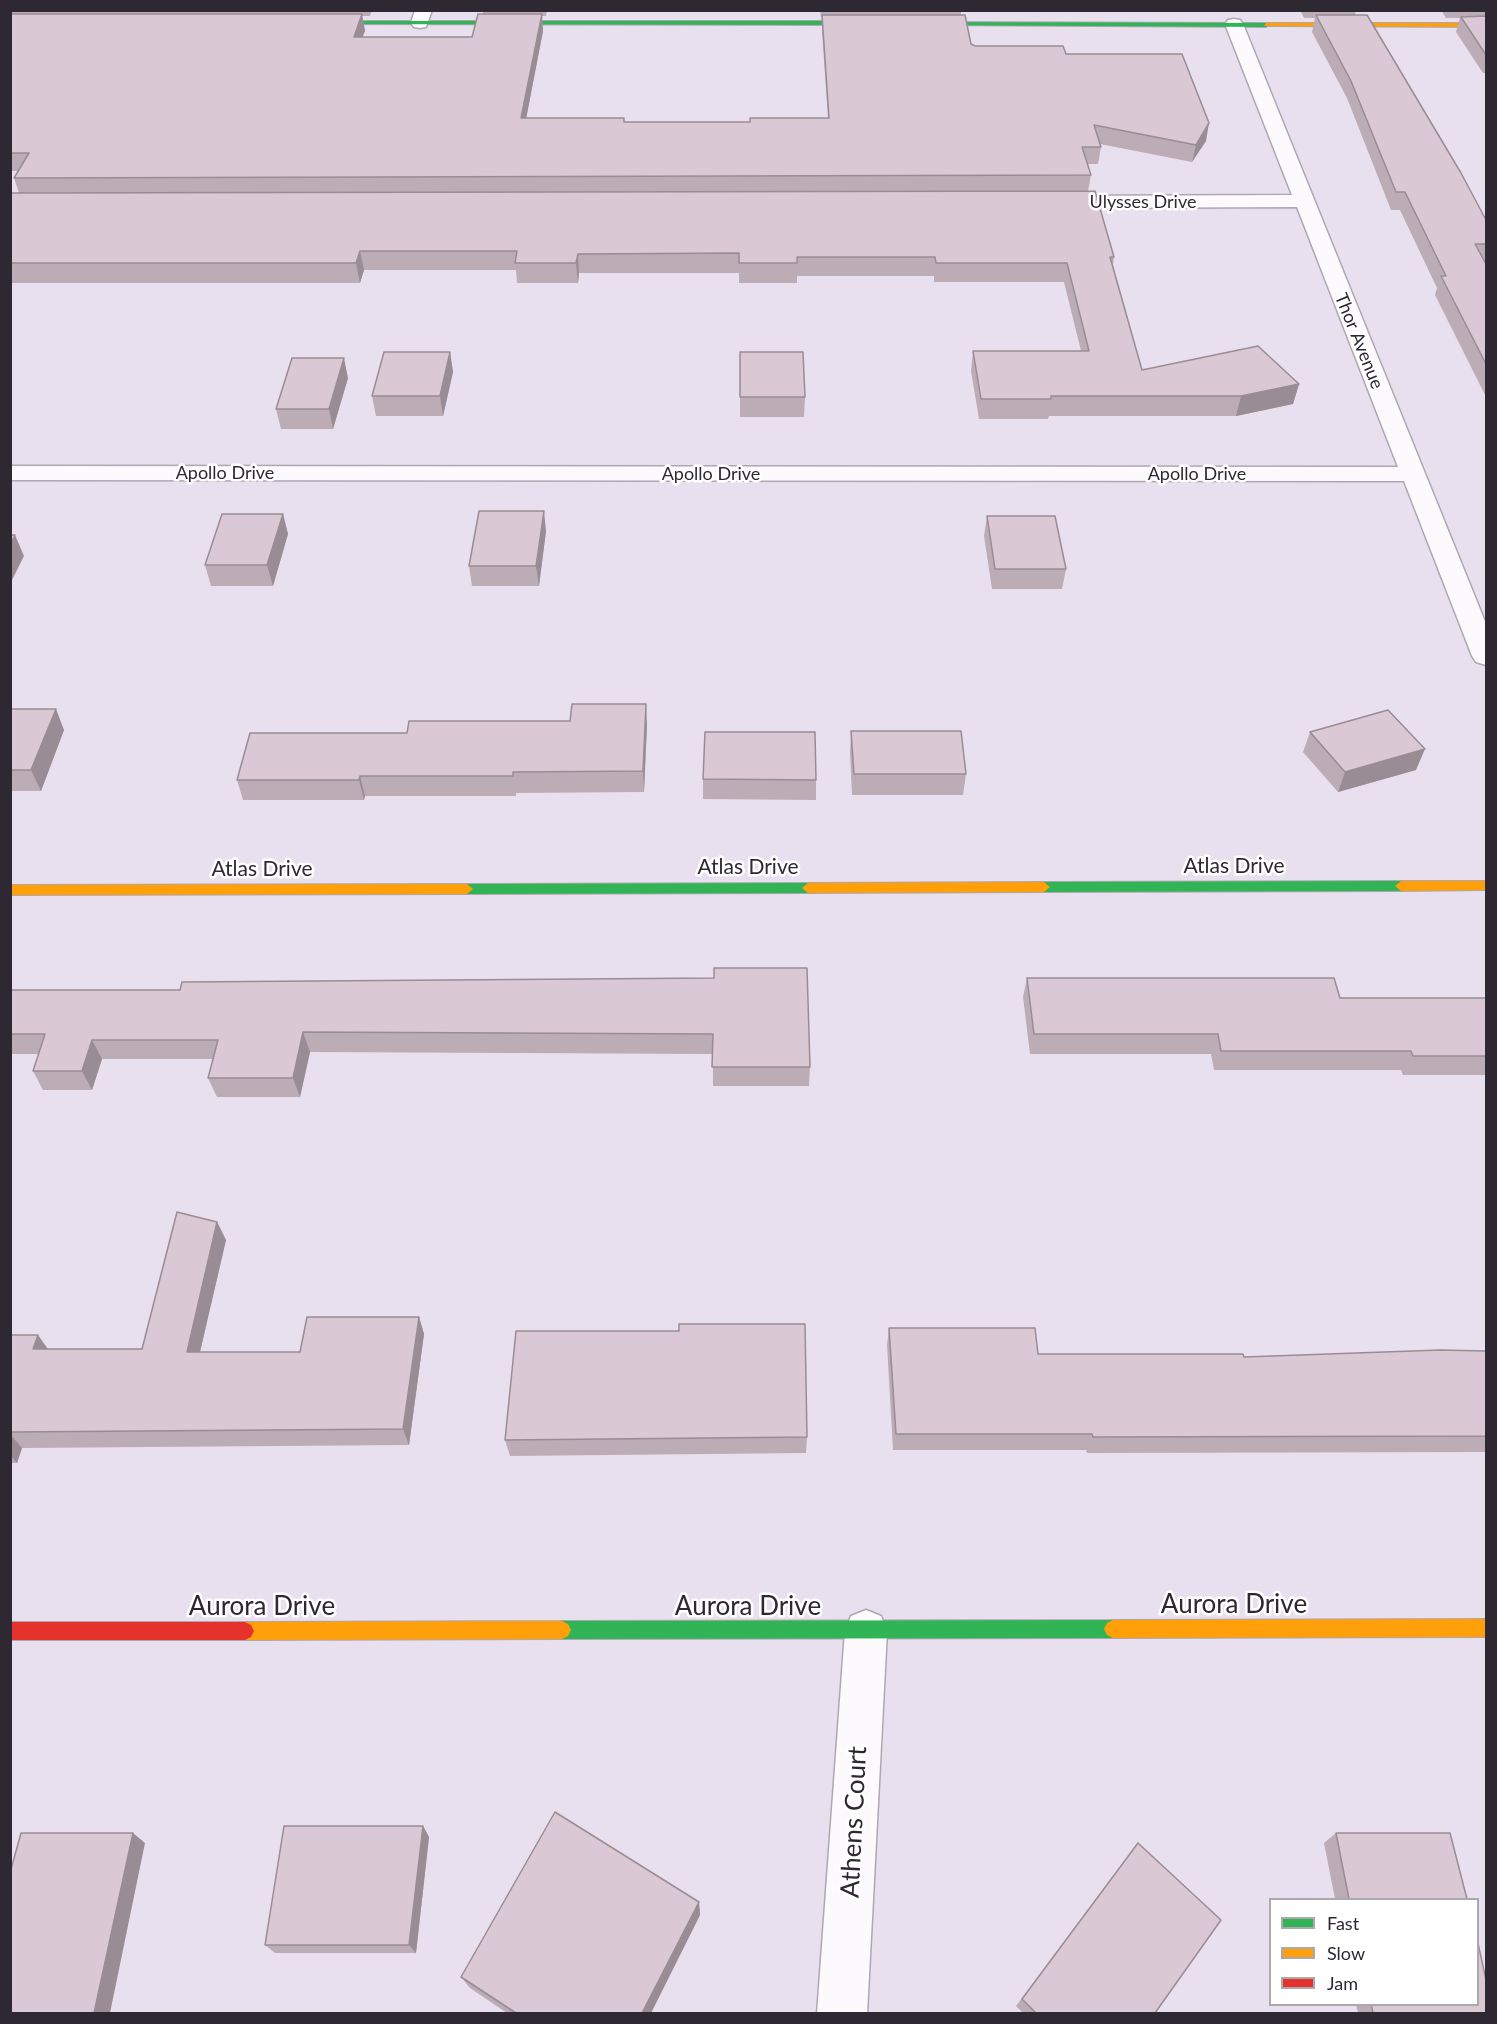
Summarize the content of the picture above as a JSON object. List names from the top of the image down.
{
  "streets": {
    "street": [
      "Ulysses Drive",
      "Thor Avenue",
      "Apollo Drive",
      "Atlas Drive",
      "Aurora Drive",
      "Athens Court"
    ]
  },
  "crossings": [
    ["Ulysses Drive", "Thor Avenue"],
    ["Thor Avenue", "Apollo Drive"],
    ["Aurora Drive", "Athens Court"]
  ],
  "legend": ["Fast", "Slow", "Jam"]
}
